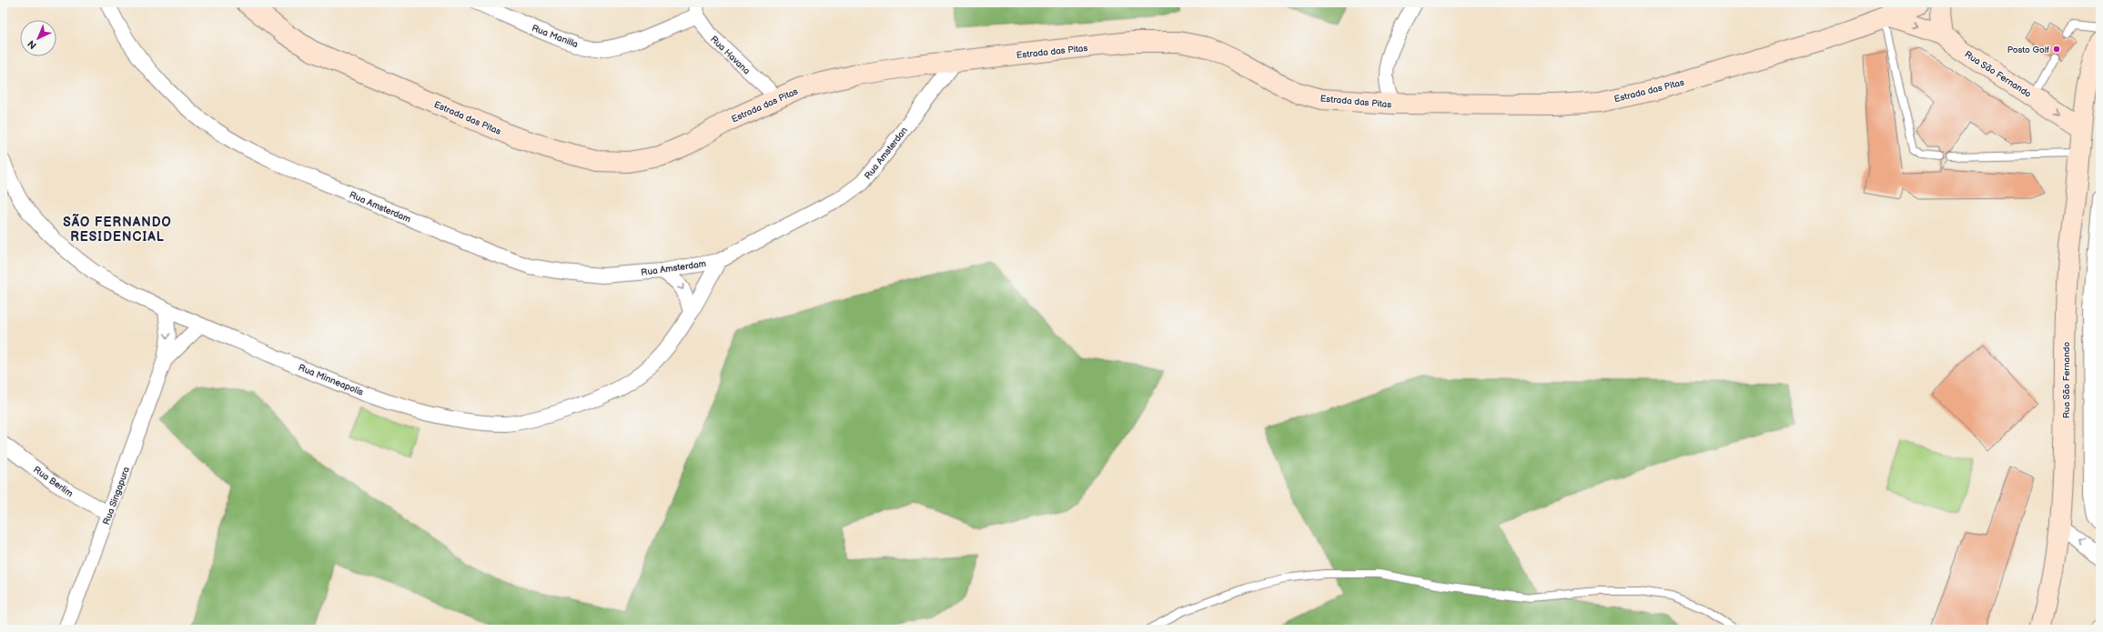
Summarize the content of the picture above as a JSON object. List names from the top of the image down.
{
  "streets": {
    "main road": ["Estrada das Pitas", "Rua São Fernando"],
    "street": [
      "Rua Manilla",
      "Rua Havana",
      "Rua Amsterdan",
      "Rua Amsterdam",
      "Rua Minneapolis",
      "Rua Berlim",
      "Rua Singapura"
    ]
  },
  "crossings": [
    ["Rua Manilla", "Rua Havana"],
    ["Estrada das Pitas", "Rua Havana"],
    ["Estrada das Pitas", "Rua Amsterdan"],
    ["Rua Amsterdan", "Rua Amsterdam"],
    ["Rua Amsterdan", "Rua Minneapolis"],
    ["Rua Amsterdam", "Rua Minneapolis"],
    ["Rua Minneapolis", "Rua Singapura"],
    ["Rua Berlim", "Rua Singapura"]
  ],
  "districts": ["SÃO FERNANDO RESIDENCIAL"],
  "places": ["Posto Golf"],
  "north": "bottom left"
}
